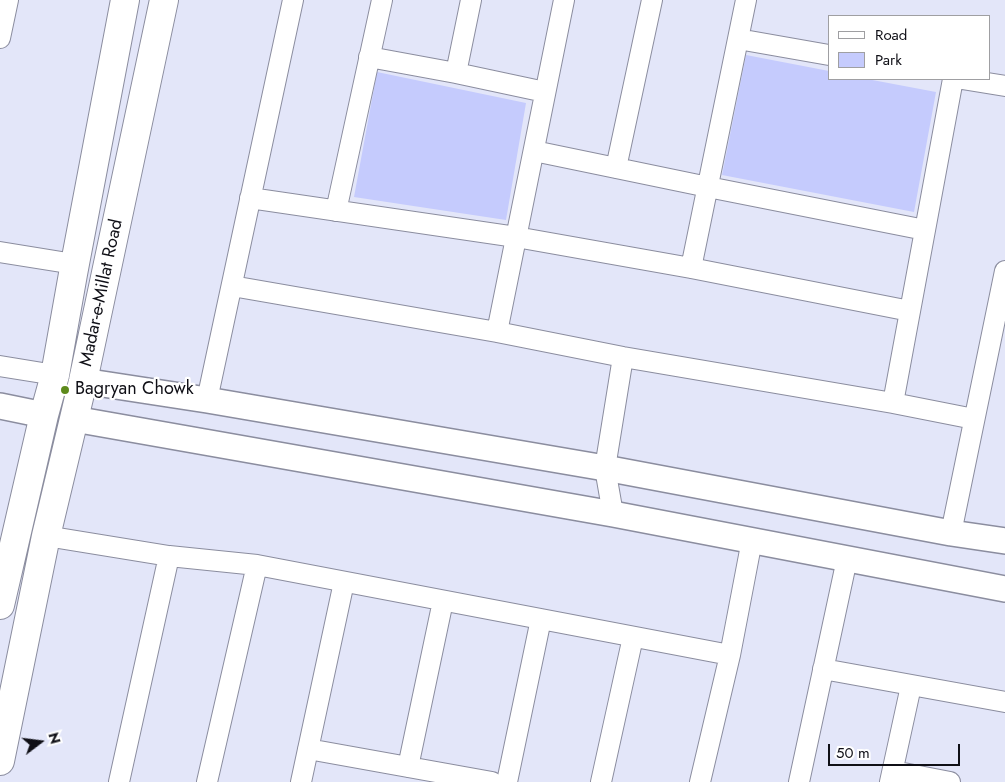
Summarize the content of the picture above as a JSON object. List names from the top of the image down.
{
  "streets": {
    "main road": ["Madar-e-Millat Road"]
  },
  "places": ["Bagryan Chowk"],
  "legend": ["Road", "Park"],
  "scale_bar": "50 m",
  "north": "right"
}
